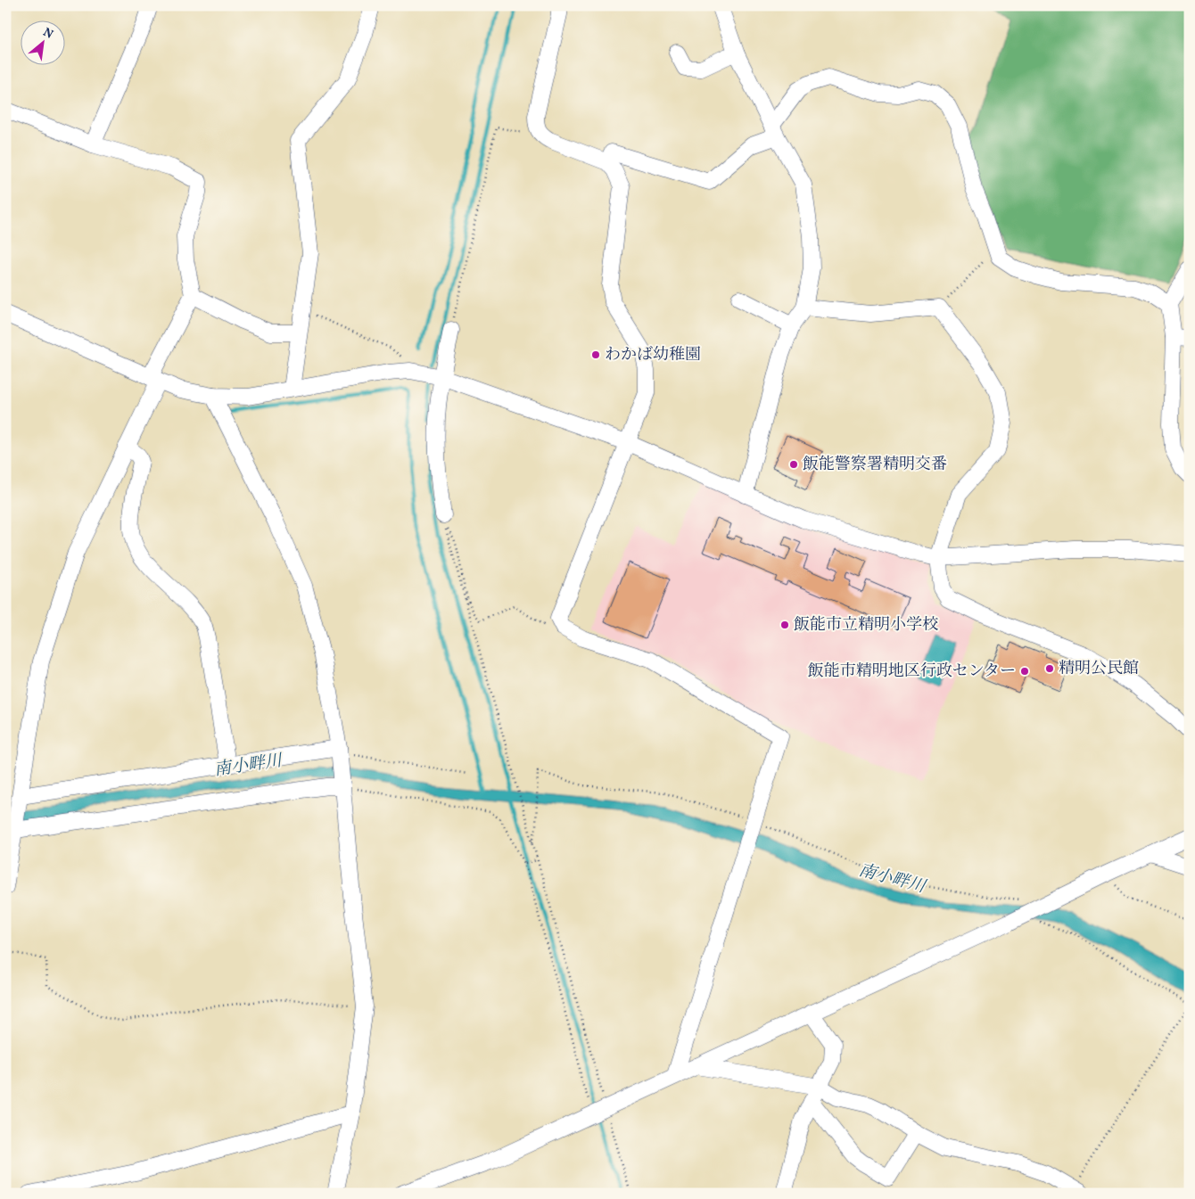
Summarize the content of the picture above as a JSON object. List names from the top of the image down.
{
  "water": ["南小畔川"],
  "places": [
    "わかば幼稚園",
    "飯能警察署精明交番",
    "飯能市立精明小学校",
    "精明公民館",
    "飯能市精明地区行政センター"
  ],
  "north": "top right"
}
